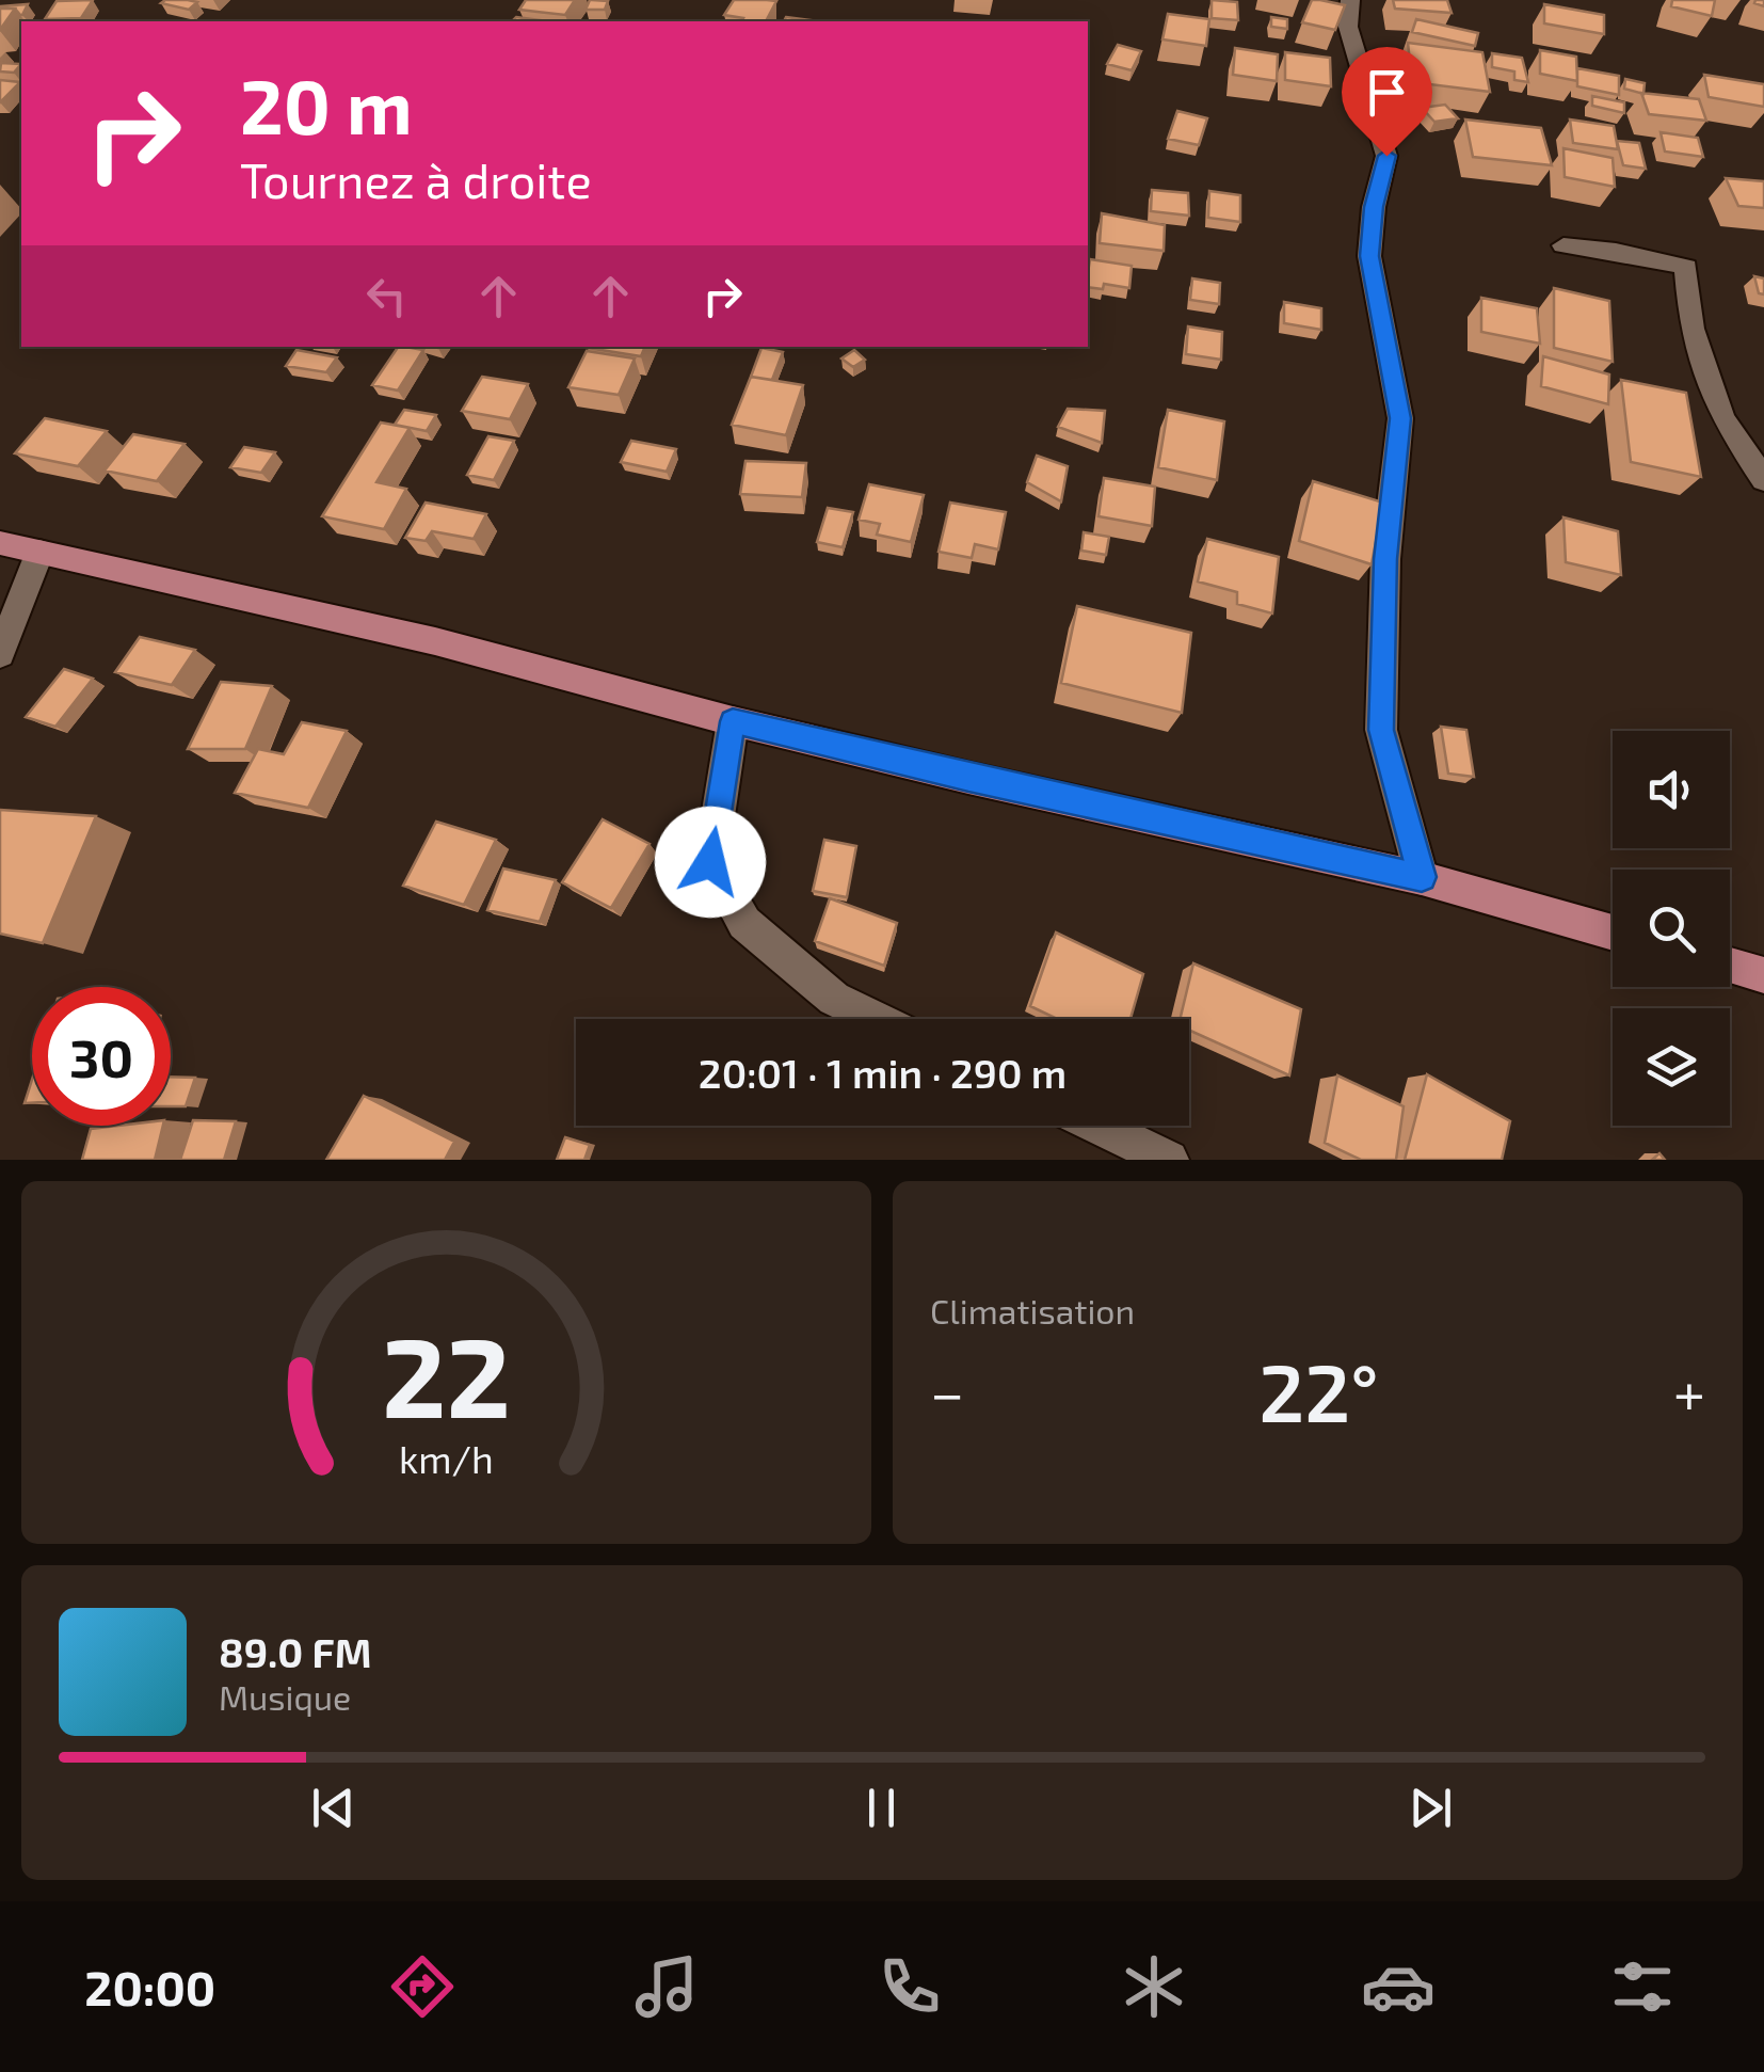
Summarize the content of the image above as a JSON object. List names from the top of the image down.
{
  "page": {
    "turn": ["20 m", "Tournez à droite"],
    "limit": "30",
    "trip": "20:01 · 1 min · 290 m",
    "tile": "Climatisation",
    "heat": ["−", "22°", "+"],
    "song": ["89.0 FM", "Musique"],
    "tabs": "20:00",
    "gauge": ["22", "km/h"]
  }
}
